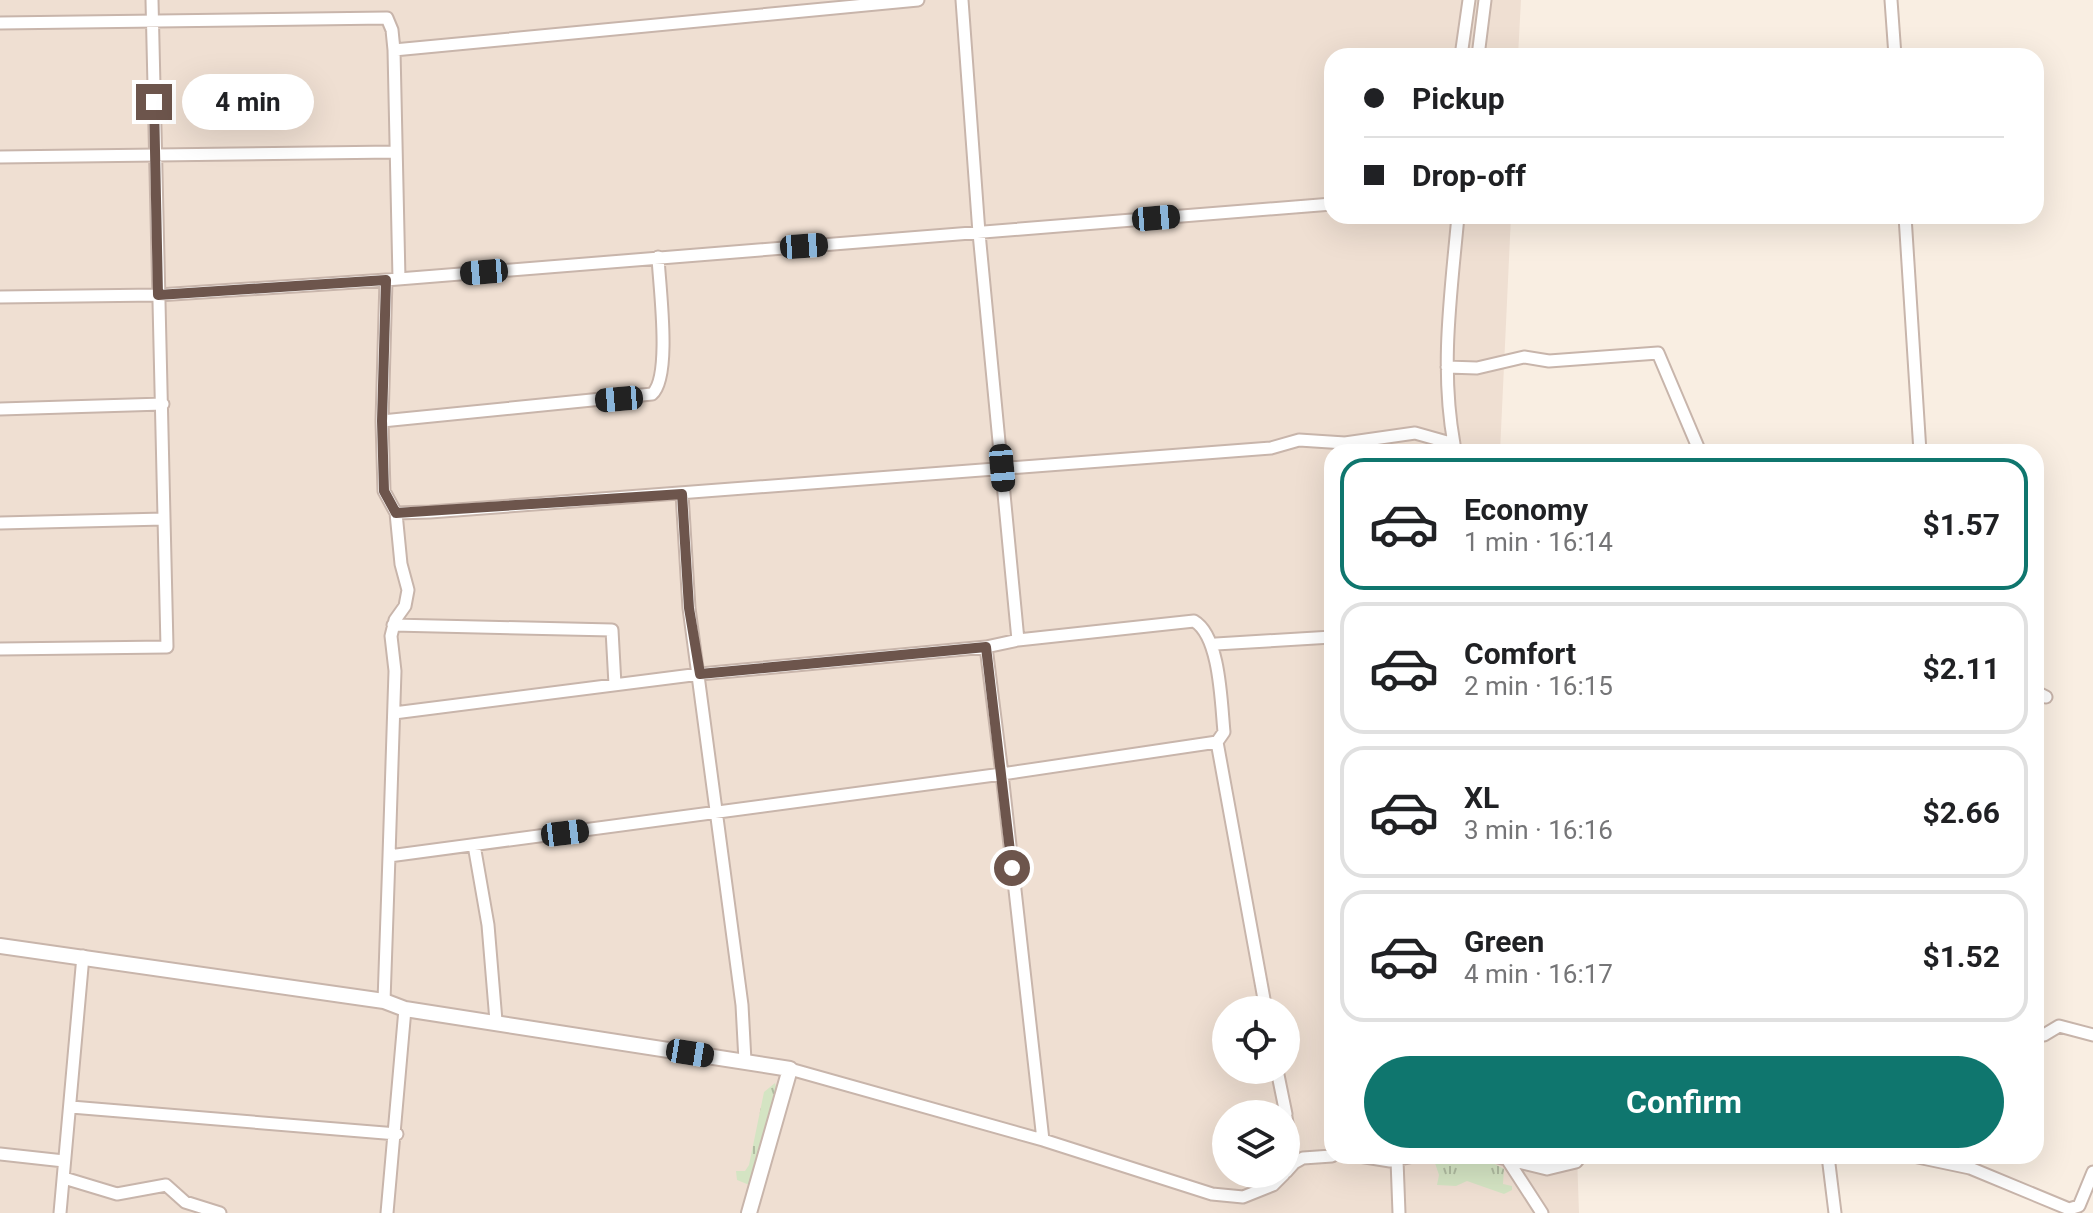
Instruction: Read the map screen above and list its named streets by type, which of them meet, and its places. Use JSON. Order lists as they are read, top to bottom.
{
  "page": {
    "banner": ["Pickup", "Drop-off"],
    "bubble": "4 min",
    "list": [
      {
        "name": "Economy",
        "note": "1 min · 16:14",
        "value": "$1.57"
      },
      {
        "name": "Comfort",
        "note": "2 min · 16:15",
        "value": "$2.11"
      },
      {
        "name": "XL",
        "note": "3 min · 16:16",
        "value": "$2.66"
      },
      {
        "name": "Green",
        "note": "4 min · 16:17",
        "value": "$1.52"
      }
    ],
    "buttons": "Confirm"
  }
}
